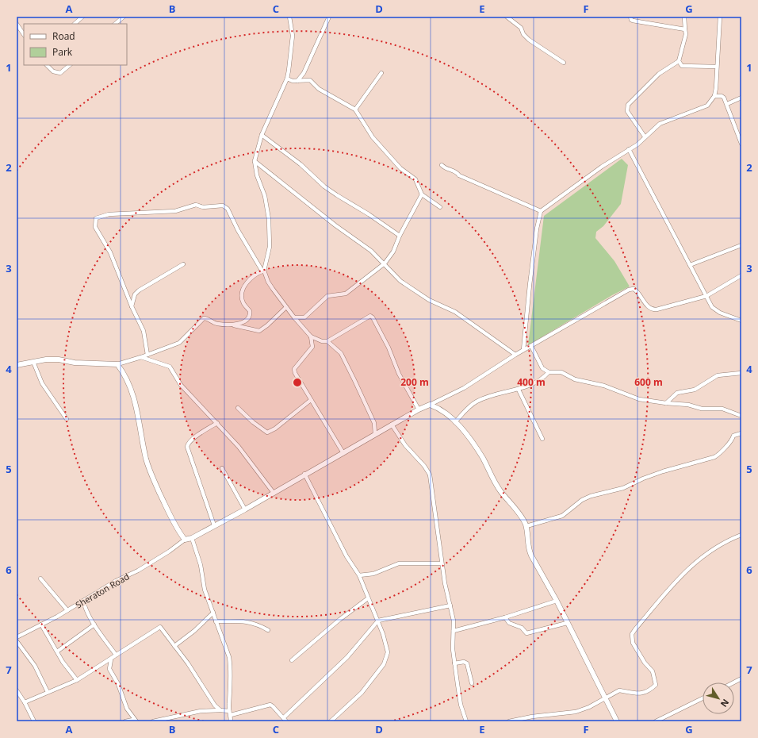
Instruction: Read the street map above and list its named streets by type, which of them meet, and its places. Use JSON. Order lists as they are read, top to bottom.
{
  "streets": {
    "street": ["Sheraton Road"]
  },
  "legend": ["Road", "Park"],
  "north": "bottom right",
  "grid": {
    "columns": [
      "A",
      "B",
      "C",
      "D",
      "E",
      "F",
      "G"
    ],
    "rows": [
      "1",
      "2",
      "3",
      "4",
      "5",
      "6",
      "7"
    ]
  },
  "rings": ["200 m", "400 m", "600 m"]
}
